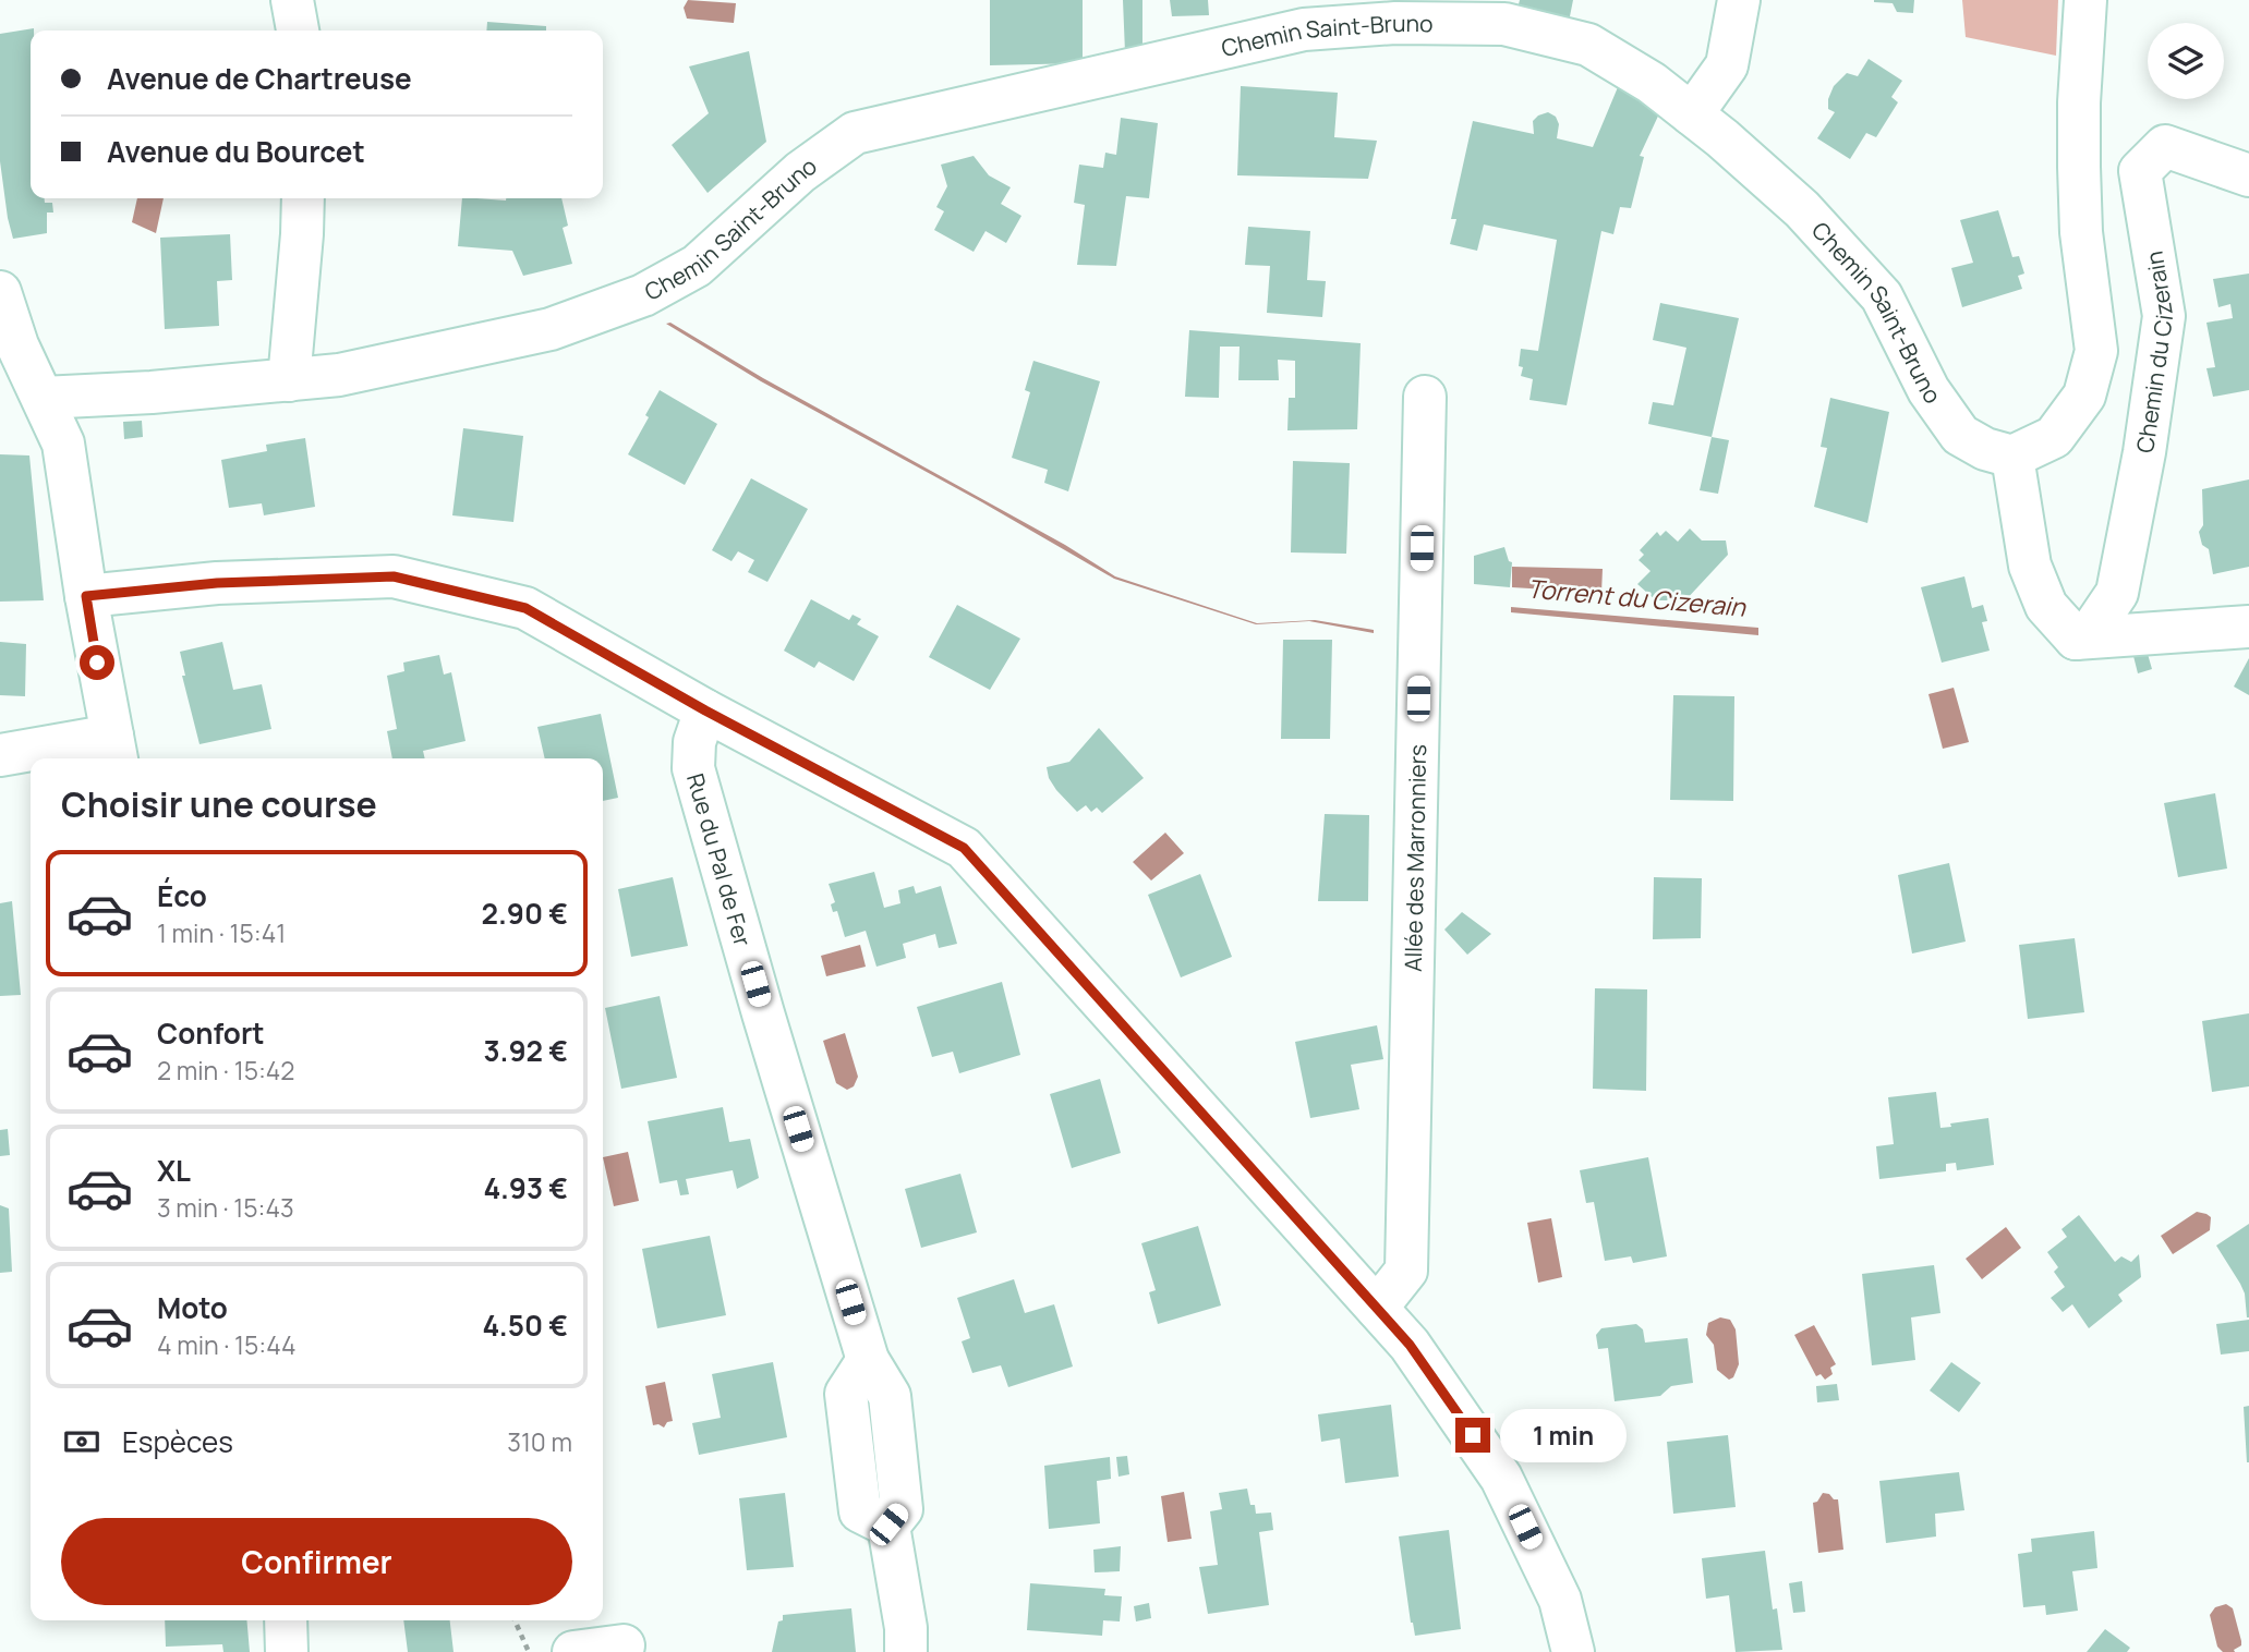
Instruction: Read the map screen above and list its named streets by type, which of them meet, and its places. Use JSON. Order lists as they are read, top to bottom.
{
  "streets": {
    "street": [
      "Chemin Saint-Bruno",
      "Chemin du Cizerain",
      "Allée des Marronniers",
      "Rue du Pal de Fer"
    ]
  },
  "water": ["Torrent du Cizerain"],
  "page": {
    "banner": ["Avenue de Chartreuse", "Avenue du Bourcet"],
    "heading": "Choisir une course",
    "list": [
      {
        "name": "Éco",
        "note": "1 min · 15:41",
        "value": "2.90 €"
      },
      {
        "name": "Confort",
        "note": "2 min · 15:42",
        "value": "3.92 €"
      },
      {
        "name": "XL",
        "note": "3 min · 15:43",
        "value": "4.93 €"
      },
      {
        "name": "Moto",
        "note": "4 min · 15:44",
        "value": "4.50 €"
      }
    ],
    "pay": ["Espèces", "310 m"],
    "bubble": "1 min",
    "buttons": "Confirmer"
  }
}
